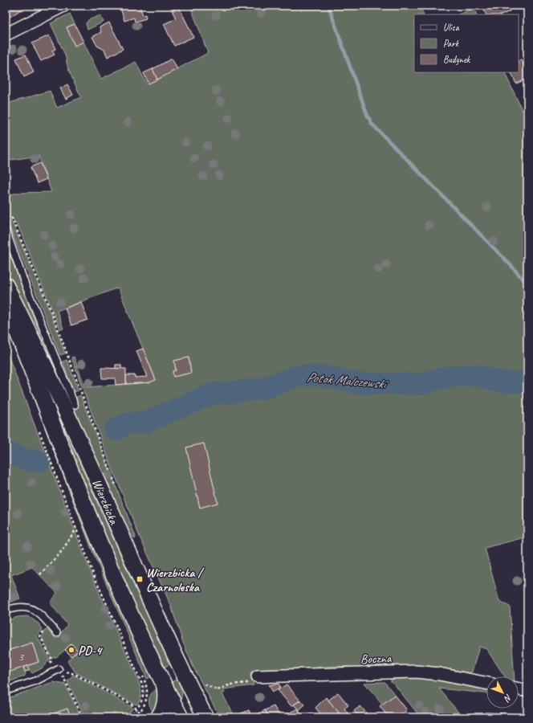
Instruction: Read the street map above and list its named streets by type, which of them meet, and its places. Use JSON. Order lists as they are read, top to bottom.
{
  "streets": {
    "street": ["Wierzbicka", "Boczna"]
  },
  "water": ["Potok Malczewski"],
  "places": {
    "transit": ["Wierzbicka / Czarnoleska"],
    "other": ["PD-4"]
  },
  "house_numbers": ["3"],
  "legend": ["Ulica", "Park", "Budynek"],
  "north": "bottom right"
}
